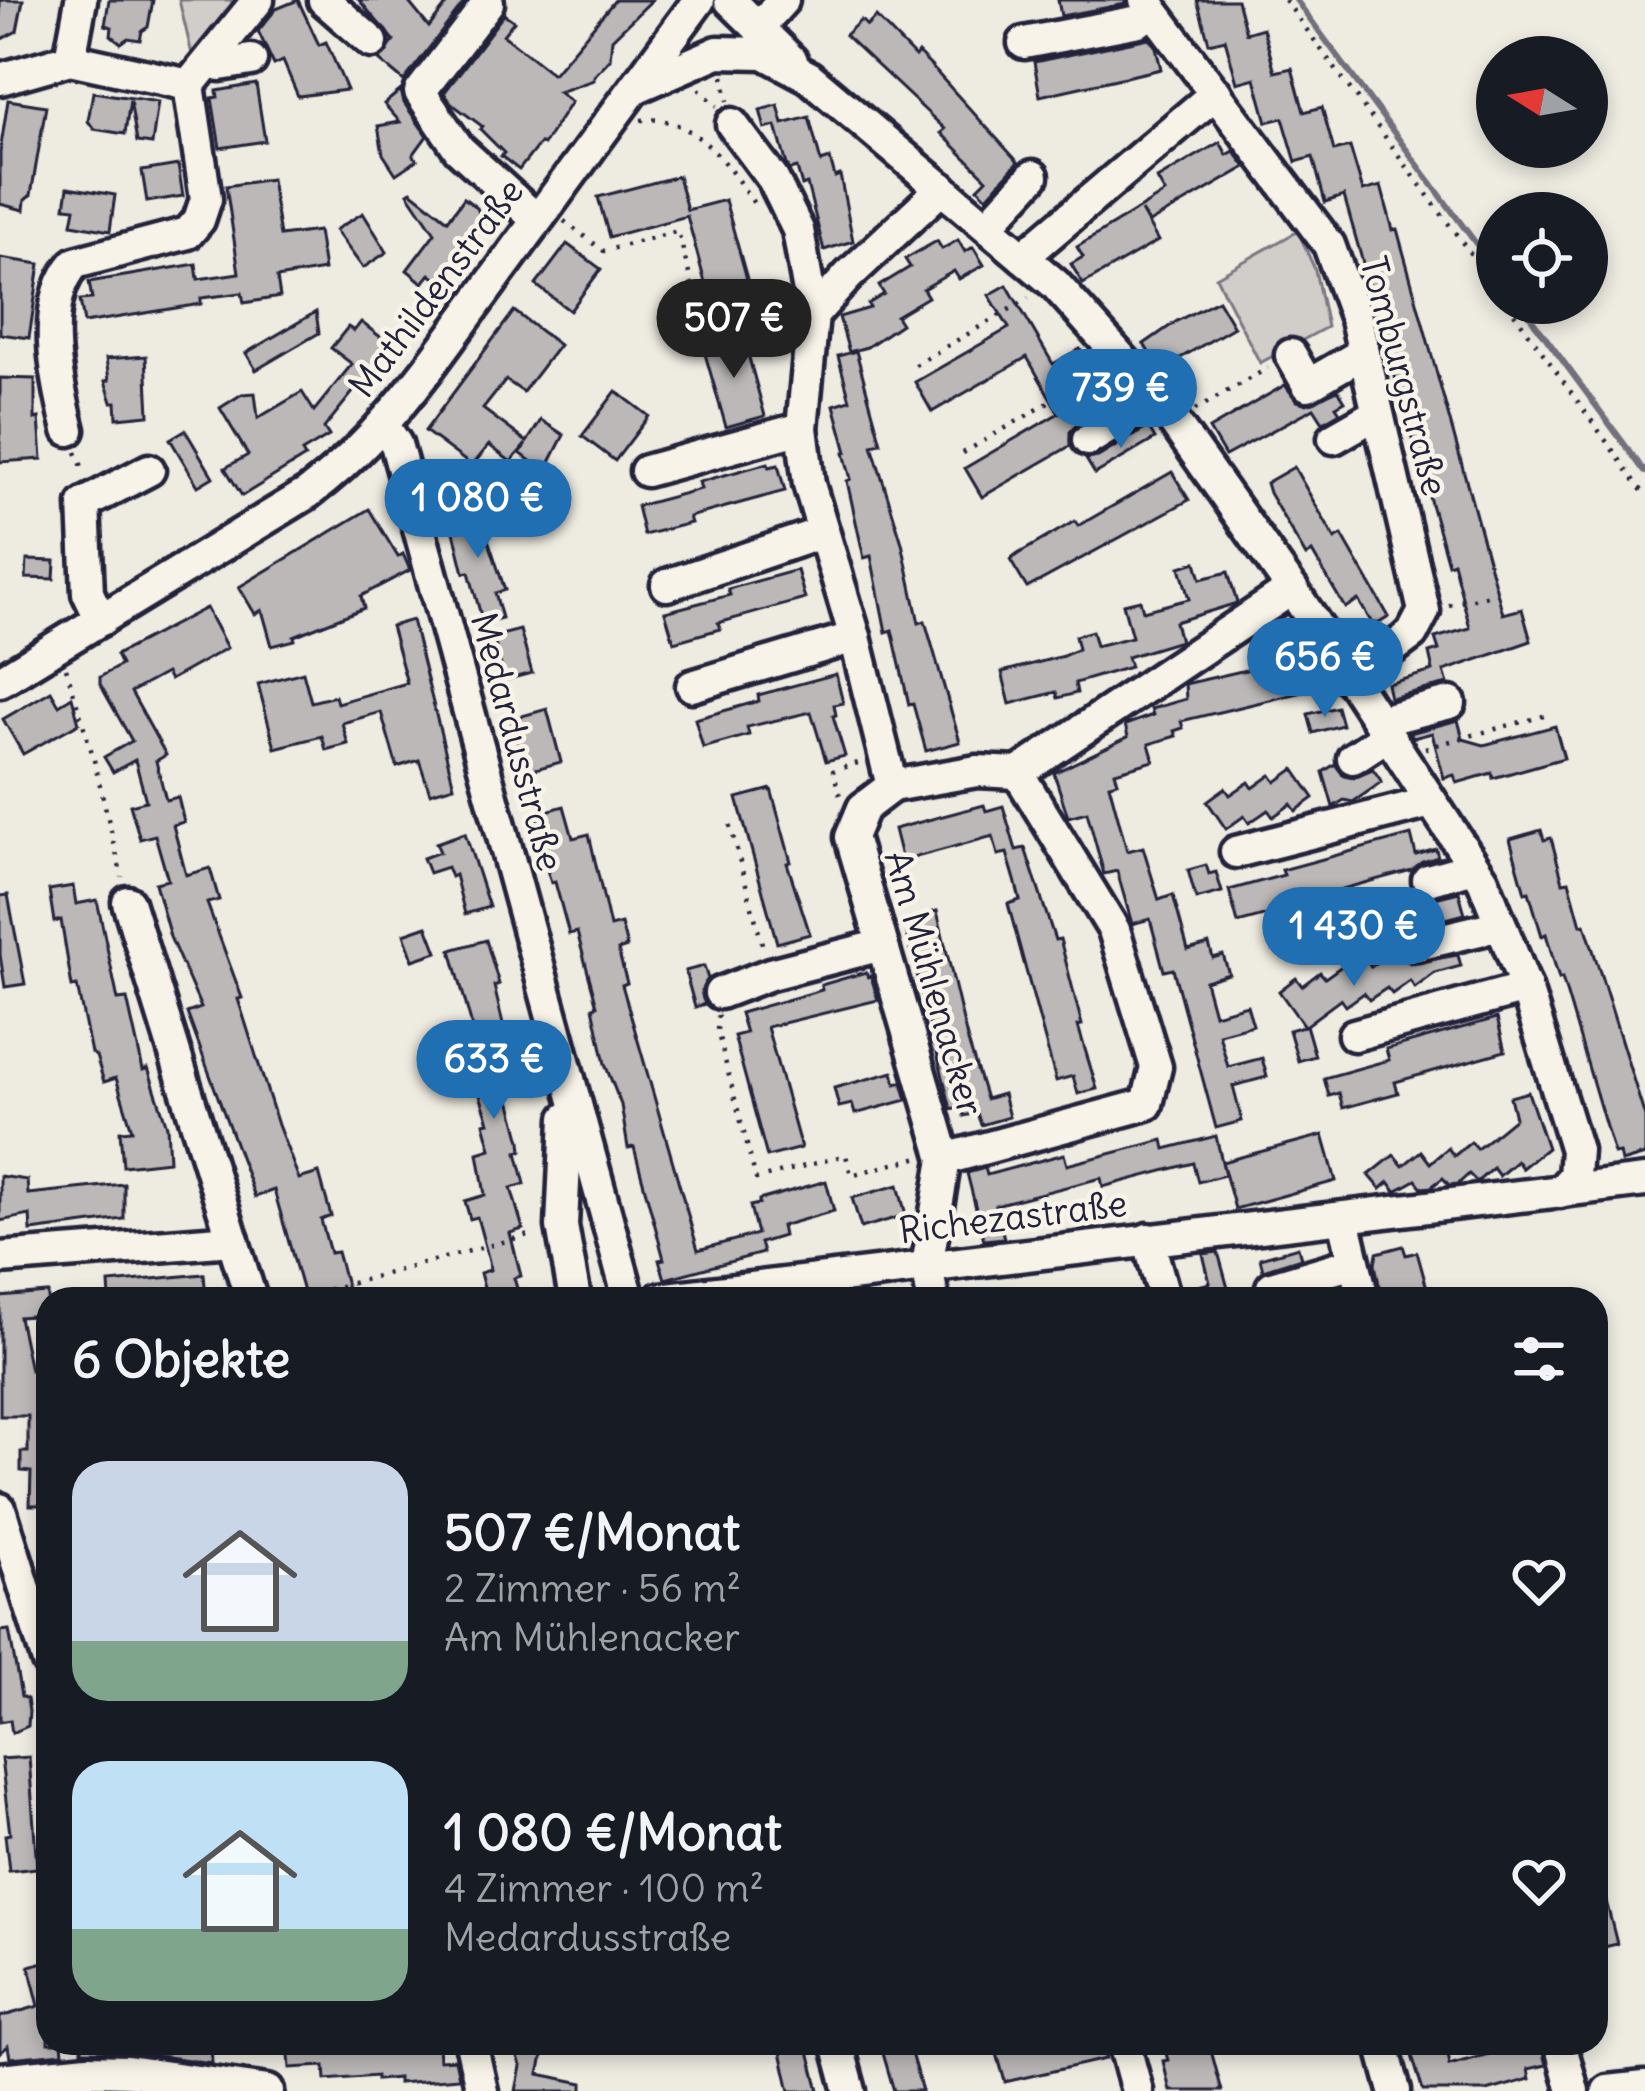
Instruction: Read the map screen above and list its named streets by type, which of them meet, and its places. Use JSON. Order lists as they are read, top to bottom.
{
  "streets": {
    "street": [
      "Mathildenstraße",
      "Tomburgstraße",
      "Medardusstraße",
      "Am Mühlenacker",
      "Richezastraße"
    ]
  },
  "crossings": [
    ["Mathildenstraße", "Medardusstraße"],
    ["Am Mühlenacker", "Richezastraße"]
  ],
  "north": "left",
  "page": {
    "price": [
      "507 €",
      "739 €",
      "1 080 €",
      "656 €",
      "1 430 €",
      "633 €"
    ],
    "heading": "6 Objekte",
    "list": [
      {
        "name": "507 €/Monat",
        "note": "2 Zimmer · 56 m² · Am Mühlenacker"
      },
      {
        "name": "1 080 €/Monat",
        "note": "4 Zimmer · 100 m² · Medardusstraße"
      }
    ]
  }
}
